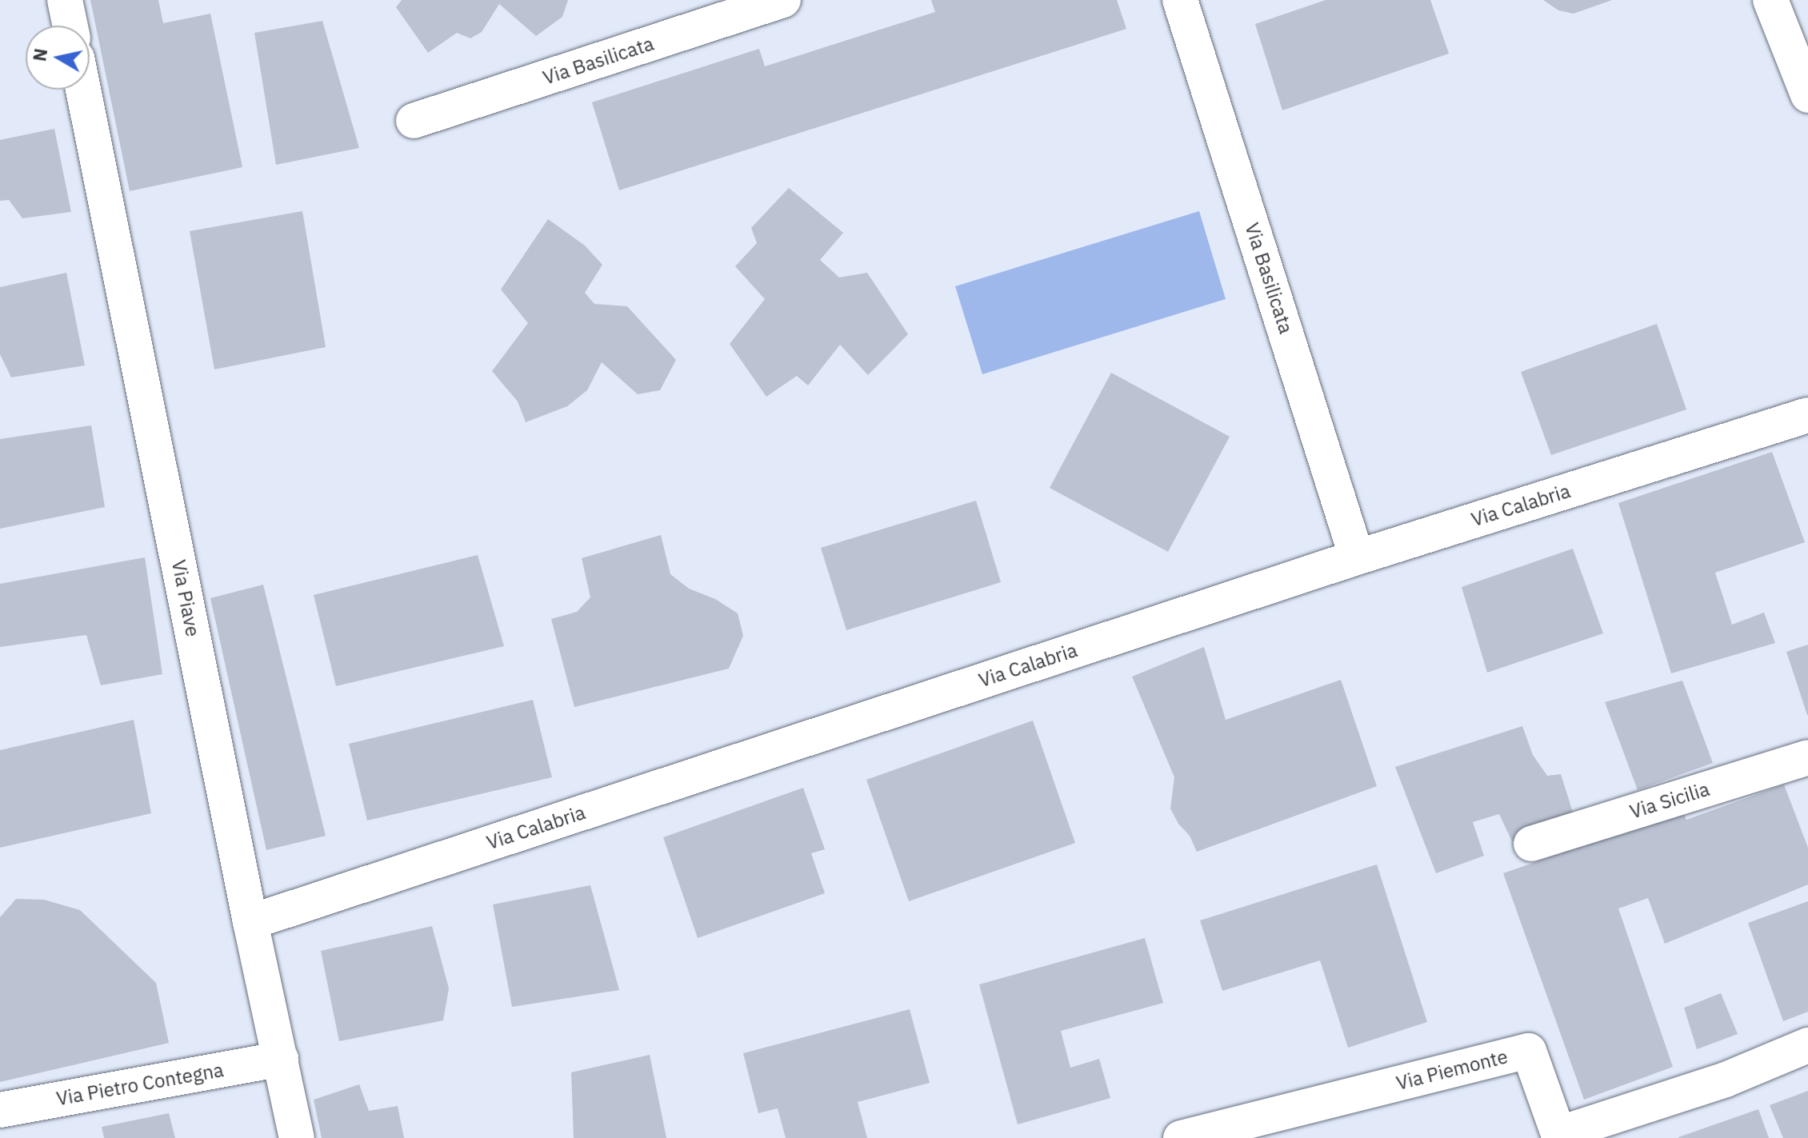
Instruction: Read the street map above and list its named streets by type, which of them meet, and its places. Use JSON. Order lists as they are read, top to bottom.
{
  "streets": {
    "street": [
      "Via Basilicata",
      "Via Calabria",
      "Via Piave",
      "Via Sicilia",
      "Via Piemonte",
      "Via Pietro Contegna"
    ]
  },
  "crossings": [
    ["Via Basilicata", "Via Calabria"],
    ["Via Calabria", "Via Piave"],
    ["Via Piave", "Via Pietro Contegna"]
  ],
  "north": "left"
}
